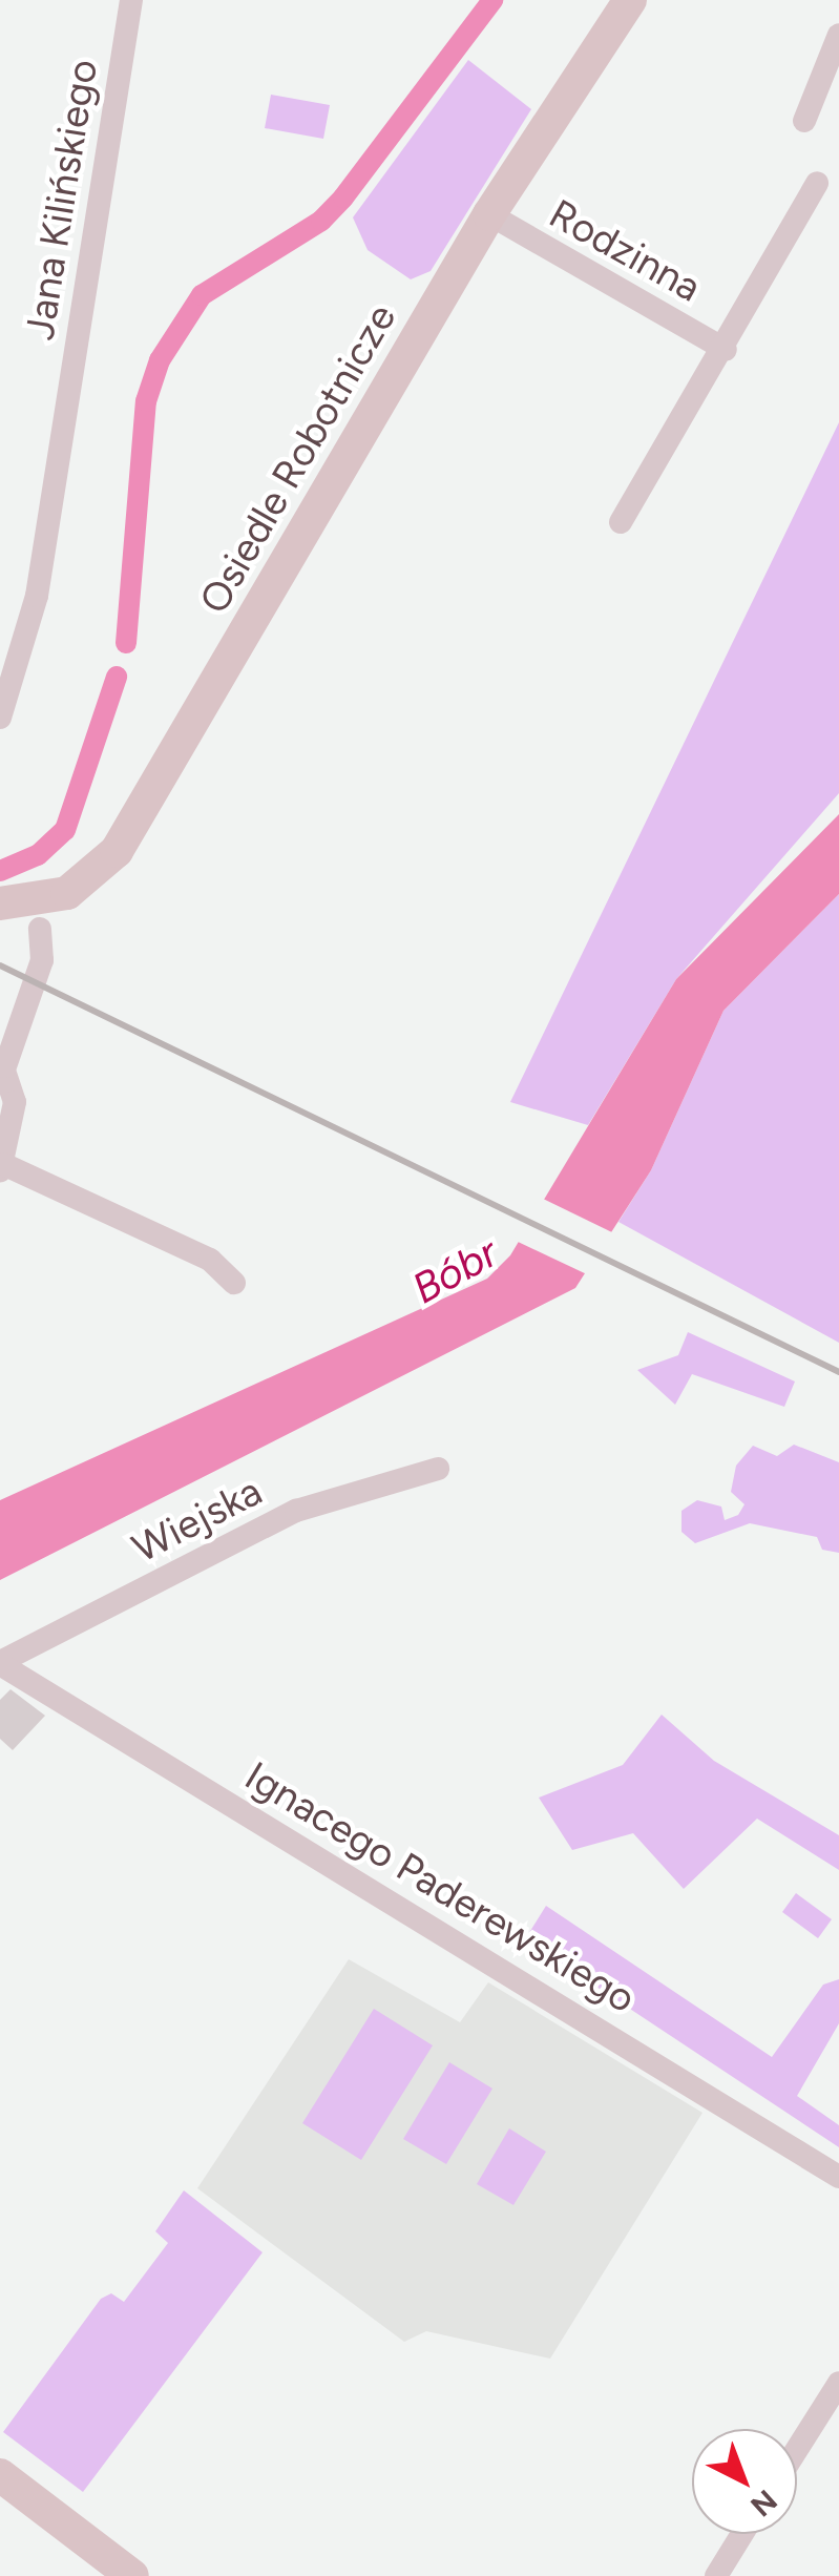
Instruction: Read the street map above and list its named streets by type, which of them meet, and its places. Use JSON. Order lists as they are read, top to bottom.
{
  "streets": {
    "street": [
      "Jana Kilińskiego",
      "Rodzinna",
      "Osiedle Robotnicze",
      "Wiejska",
      "Ignacego Paderewskiego"
    ]
  },
  "crossings": [
    ["Rodzinna", "Osiedle Robotnicze"],
    ["Wiejska", "Ignacego Paderewskiego"]
  ],
  "water": ["Bóbr"],
  "north": "bottom right"
}
